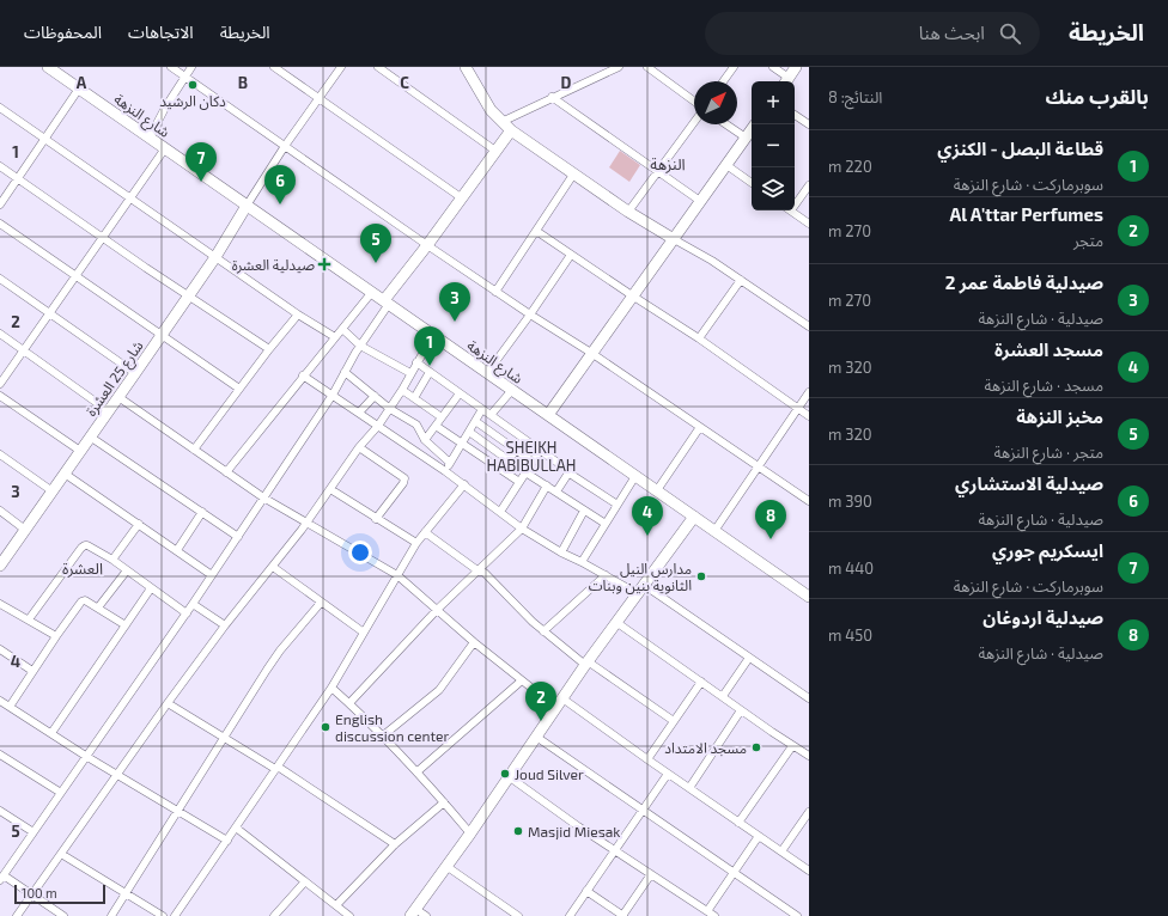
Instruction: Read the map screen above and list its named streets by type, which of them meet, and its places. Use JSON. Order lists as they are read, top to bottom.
{
  "streets": {
    "street": ["شارع النزهة", "شارع 25 العشرة"]
  },
  "crossings": [
    ["شارع النزهة", "شارع 25 العشرة"]
  ],
  "districts": ["النزهة", "SHEIKH HABIBULLAH", "العشرة"],
  "places": {
    "other": [
      "دكان الرشيد",
      "مدارس النيل الثانوية بنين وبنات",
      "English discussion center",
      "مسجد الامتداد",
      "Joud Silver",
      "Masjid Miesak"
    ],
    "health": ["صيدلية العشرة"]
  },
  "scale_bar": "100 m",
  "north": "top right",
  "page": {
    "header": "الخريطة",
    "search": "ابحث هنا",
    "nav": ["الخريطة", "الاتجاهات", "المحفوظات"],
    "heading": ["بالقرب منك", "النتائج: 8"],
    "map_buttons": ["+", "−"],
    "list": [
      {
        "mark": "1",
        "name": "قطاعة البصل - الكنزي",
        "note": "سوبرماركت · شارع النزهة",
        "value": "220 m"
      },
      {
        "mark": "2",
        "name": "Al A'ttar Perfumes",
        "note": "متجر",
        "value": "270 m"
      },
      {
        "mark": "3",
        "name": "صيدلية فاطمة عمر 2",
        "note": "صيدلية · شارع النزهة",
        "value": "270 m"
      },
      {
        "mark": "4",
        "name": "مسجد العشرة",
        "note": "مسجد · شارع النزهة",
        "value": "320 m"
      },
      {
        "mark": "5",
        "name": "مخبز النزهة",
        "note": "متجر · شارع النزهة",
        "value": "320 m"
      },
      {
        "mark": "6",
        "name": "صيدلية الاستشاري",
        "note": "صيدلية · شارع النزهة",
        "value": "390 m"
      },
      {
        "mark": "7",
        "name": "ايسكريم جوري",
        "note": "سوبرماركت · شارع النزهة",
        "value": "440 m"
      },
      {
        "mark": "8",
        "name": "صيدلية اردوغان",
        "note": "صيدلية · شارع النزهة",
        "value": "450 m"
      }
    ],
    "pins": [
      "7",
      "6",
      "5",
      "3",
      "1",
      "4",
      "8",
      "2"
    ],
    "scale": "100 m"
  },
  "grid": {
    "columns": [
      "A",
      "B",
      "C",
      "D"
    ],
    "rows": [
      "1",
      "2",
      "3",
      "4",
      "5"
    ]
  }
}
